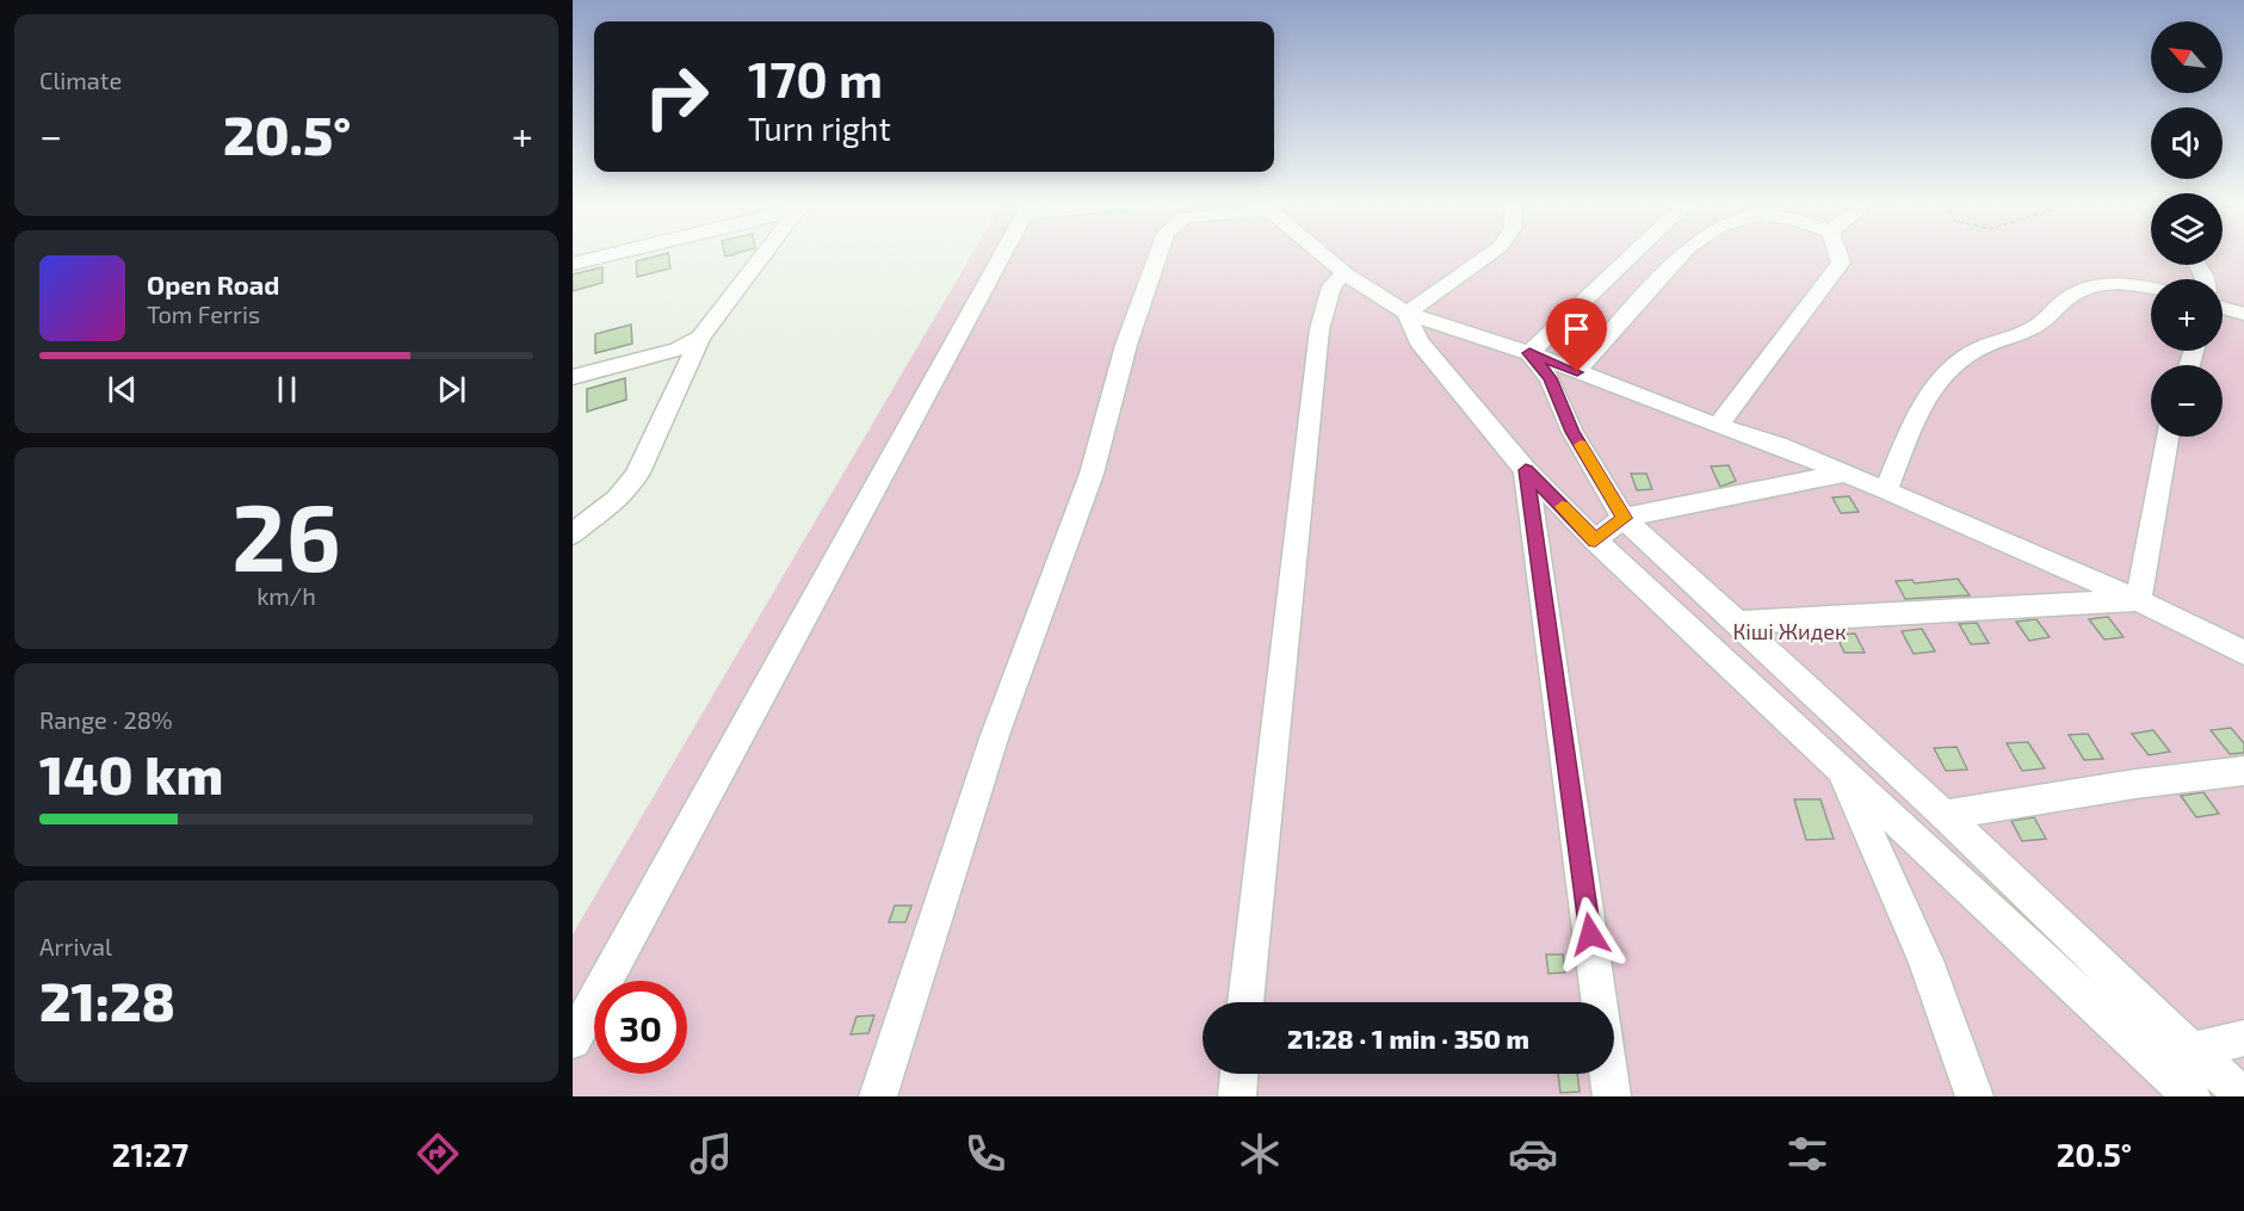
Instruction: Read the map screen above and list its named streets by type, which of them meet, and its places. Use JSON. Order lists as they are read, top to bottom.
{
  "parks": ["Кіші Жидек"],
  "north": "top left",
  "page": {
    "tile": [
      "Climate",
      ["26", "km/h"],
      ["Range · 28%", "140 km"],
      ["Arrival", "21:28"]
    ],
    "map_buttons": ["+", "−"],
    "turn": ["170 m", "Turn right"],
    "heat": ["−", "20.5°", "+"],
    "song": ["Open Road", "Tom Ferris"],
    "limit": "30",
    "trip": "21:28 · 1 min · 350 m",
    "tabs": ["21:27", "20.5°"]
  }
}
